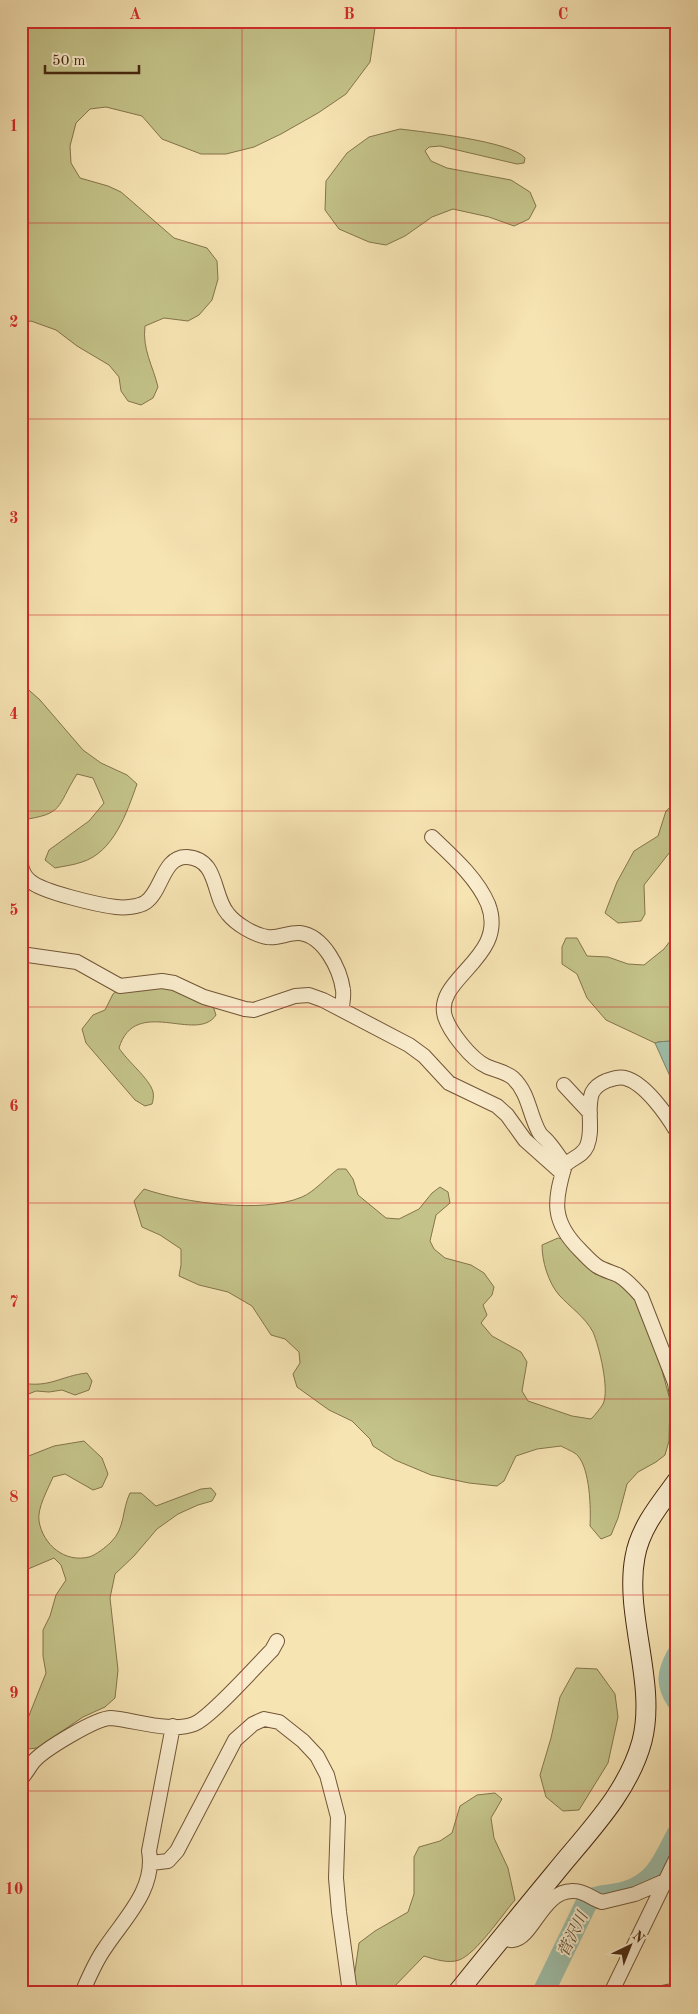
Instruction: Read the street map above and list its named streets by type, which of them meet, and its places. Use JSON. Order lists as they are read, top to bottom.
{
  "water": ["菅沢川"],
  "scale_bar": "50 m",
  "north": "top right",
  "grid": {
    "columns": ["A", "B", "C"],
    "rows": [
      "1",
      "2",
      "3",
      "4",
      "5",
      "6",
      "7",
      "8",
      "9",
      "10"
    ]
  }
}
